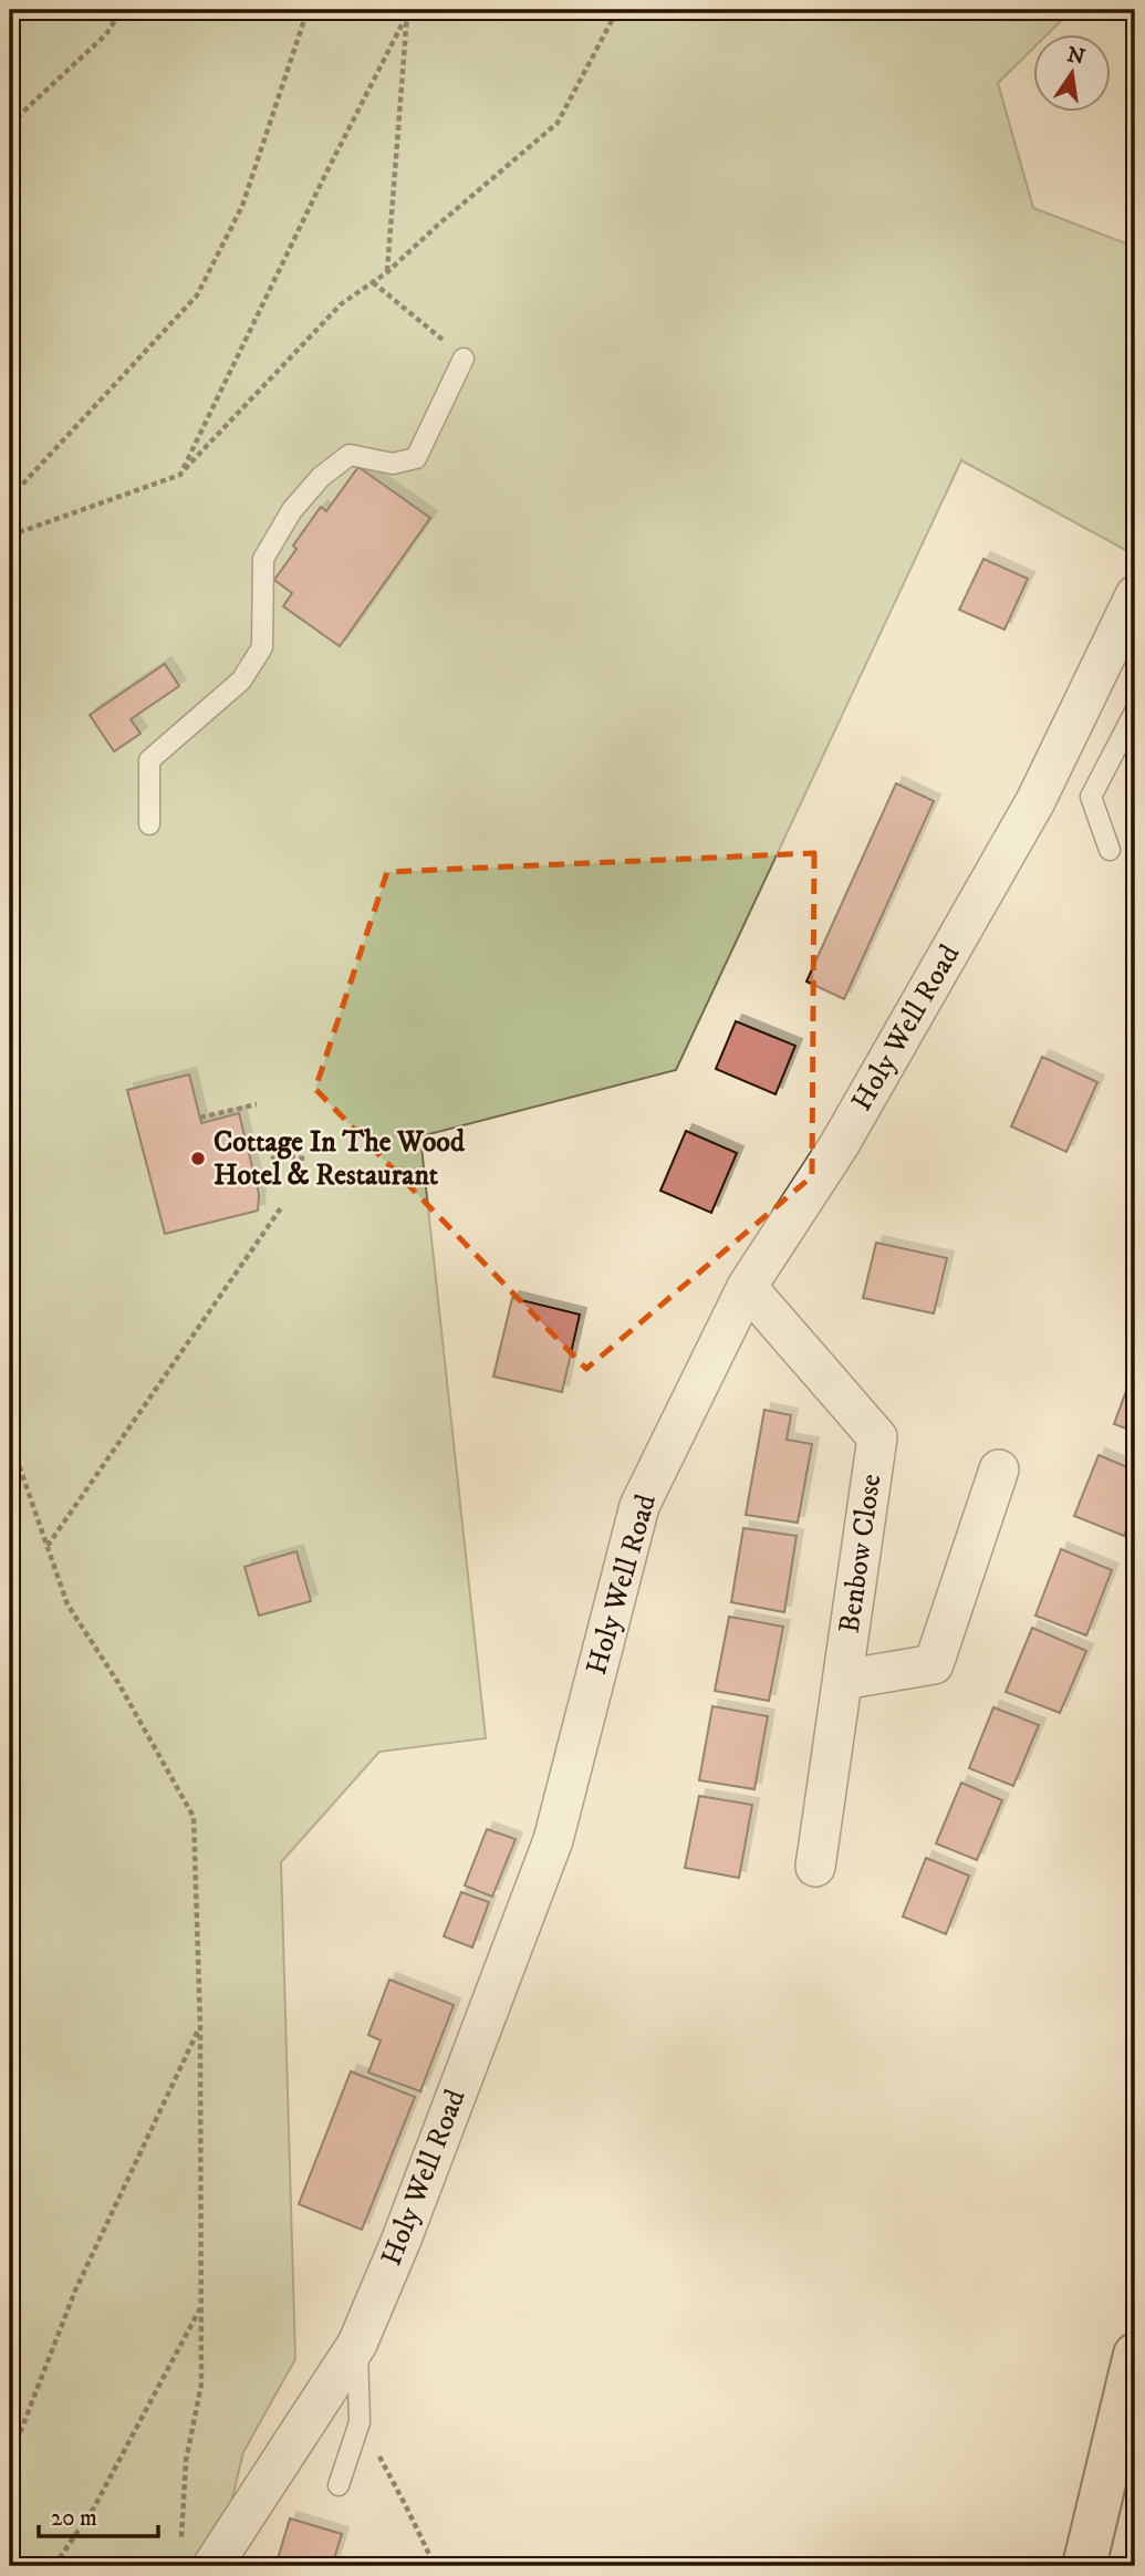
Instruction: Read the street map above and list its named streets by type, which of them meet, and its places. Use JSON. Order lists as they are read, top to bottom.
{
  "streets": {
    "street": ["Holy Well Road", "Benbow Close"]
  },
  "crossings": [
    ["Holy Well Road", "Benbow Close"]
  ],
  "places": ["Cottage In The Wood Hotel & Restaurant"],
  "scale_bar": "20 m",
  "north": "top"
}
